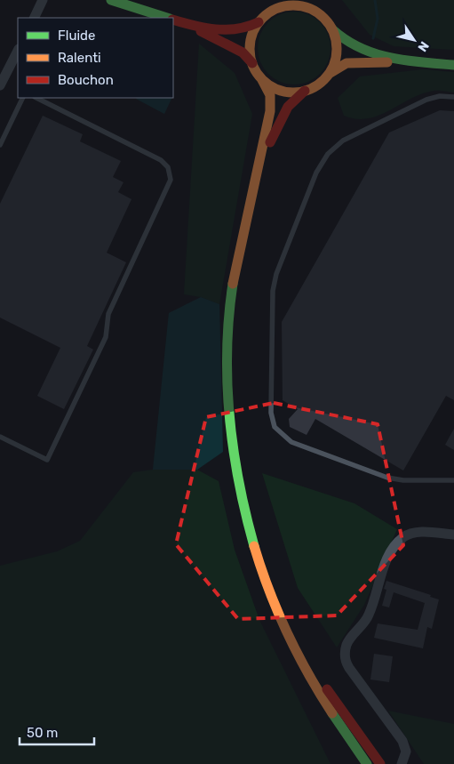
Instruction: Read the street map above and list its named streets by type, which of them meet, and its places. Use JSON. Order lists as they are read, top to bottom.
{
  "legend": ["Fluide", "Ralenti", "Bouchon"],
  "scale_bar": "50 m",
  "north": "bottom right"
}
